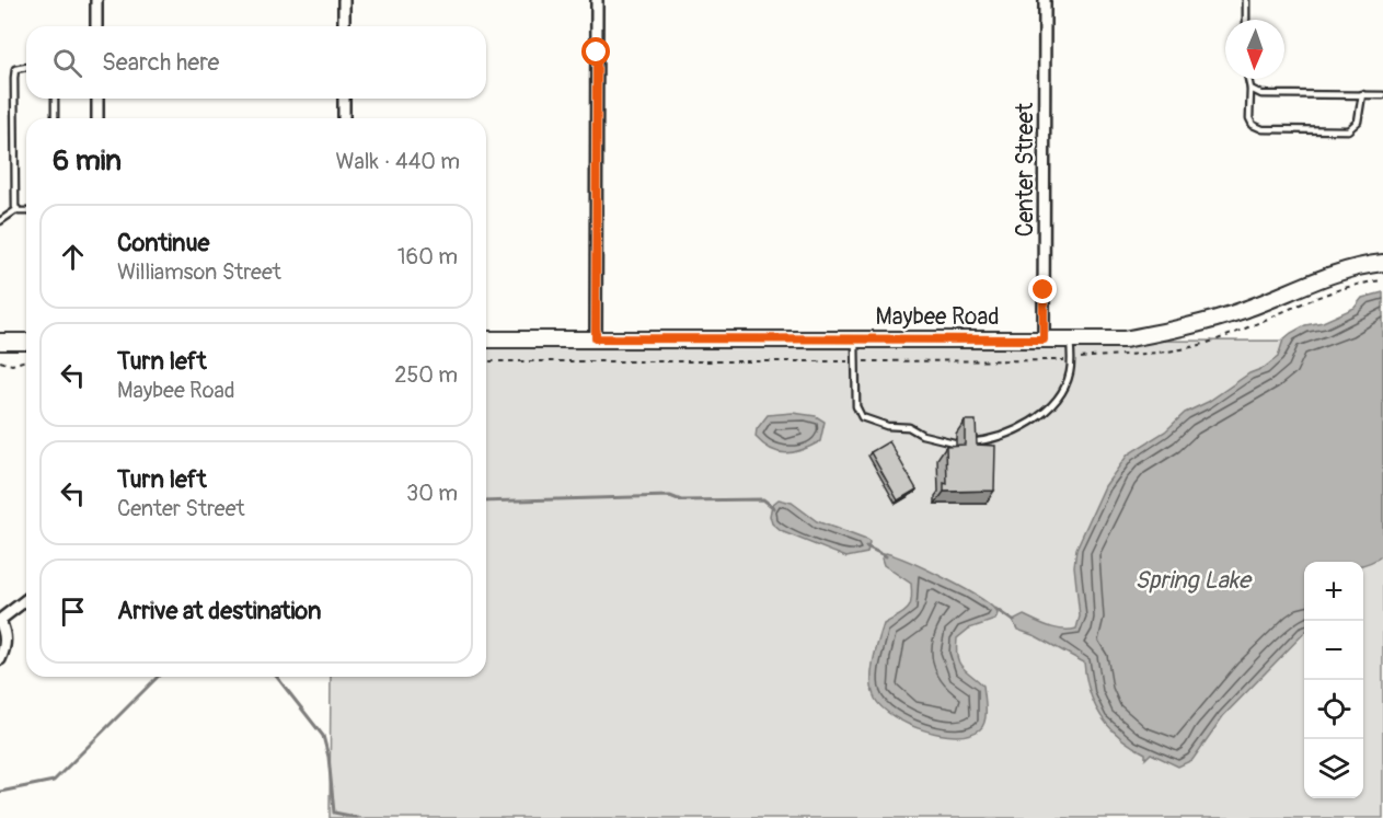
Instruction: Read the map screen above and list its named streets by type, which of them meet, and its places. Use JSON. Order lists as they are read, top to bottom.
{
  "streets": {
    "main road": ["Maybee Road"],
    "street": ["Center Street"]
  },
  "crossings": [
    ["Center Street", "Maybee Road"]
  ],
  "water": ["Spring Lake"],
  "north": "bottom",
  "page": {
    "search": "Search here",
    "heading": ["6 min", "Walk · 440 m"],
    "list": [
      ["Continue", "Williamson Street", "160 m"],
      ["Turn left", "Maybee Road", "250 m"],
      ["Turn left", "Center Street", "30 m"],
      "Arrive at destination"
    ],
    "map_buttons": ["+", "−"]
  }
}
